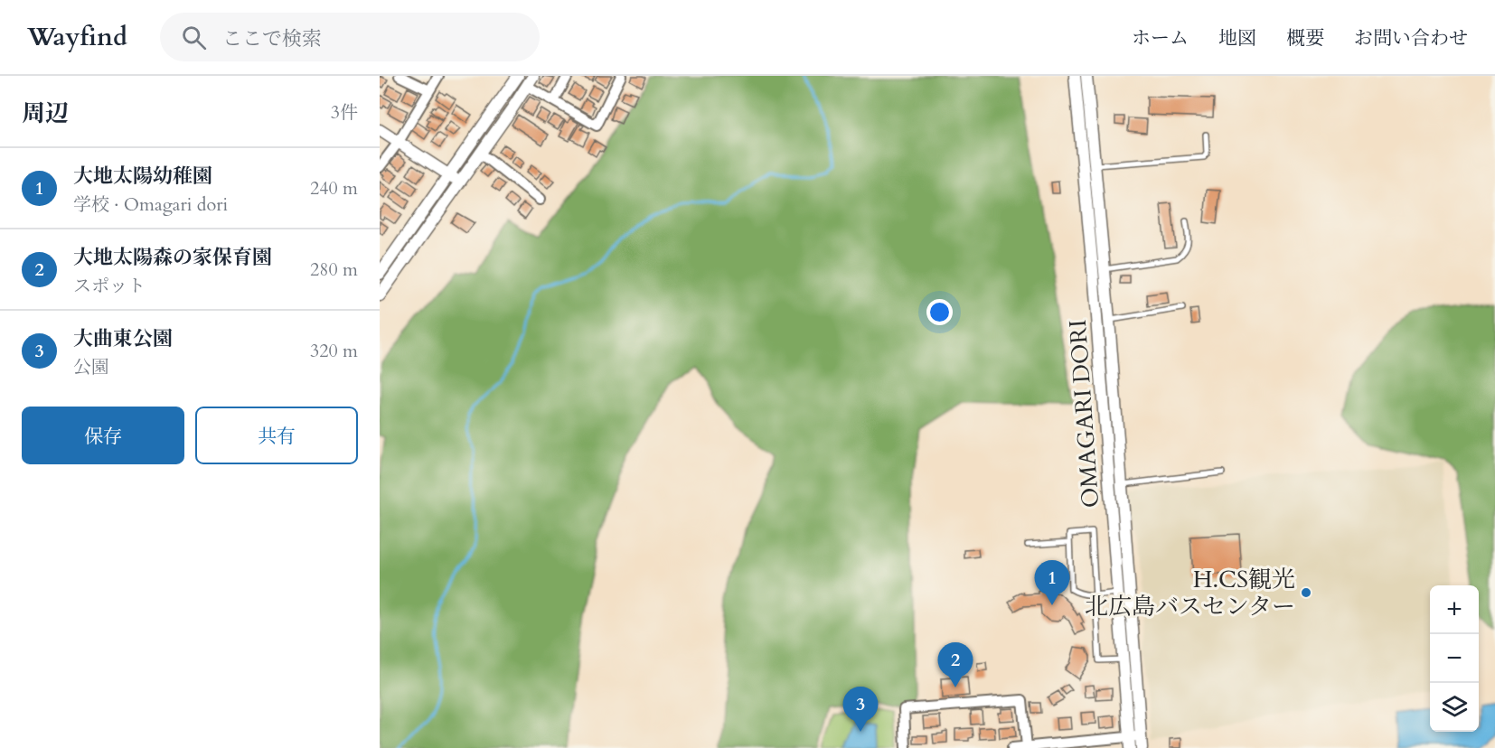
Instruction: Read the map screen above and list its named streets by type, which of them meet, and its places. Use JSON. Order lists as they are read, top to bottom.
{
  "streets": {
    "street": ["OMAGARI DORI"]
  },
  "places": ["H.CS観光 北広島バスセンター"],
  "page": {
    "header": "Wayfind",
    "search": "ここで検索",
    "nav": [
      "ホーム",
      "地図",
      "概要",
      "お問い合わせ"
    ],
    "heading": ["周辺", "3件"],
    "list": [
      {
        "mark": "1",
        "name": "大地太陽幼稚園",
        "note": "学校 · Omagari dori",
        "value": "240 m"
      },
      {
        "mark": "2",
        "name": "大地太陽森の家保育園",
        "note": "スポット",
        "value": "280 m"
      },
      {
        "mark": "3",
        "name": "大曲東公園",
        "note": "公園",
        "value": "320 m"
      }
    ],
    "buttons": ["保存", "共有"],
    "pins": ["1", "2", "3"],
    "map_buttons": ["+", "−"]
  }
}
